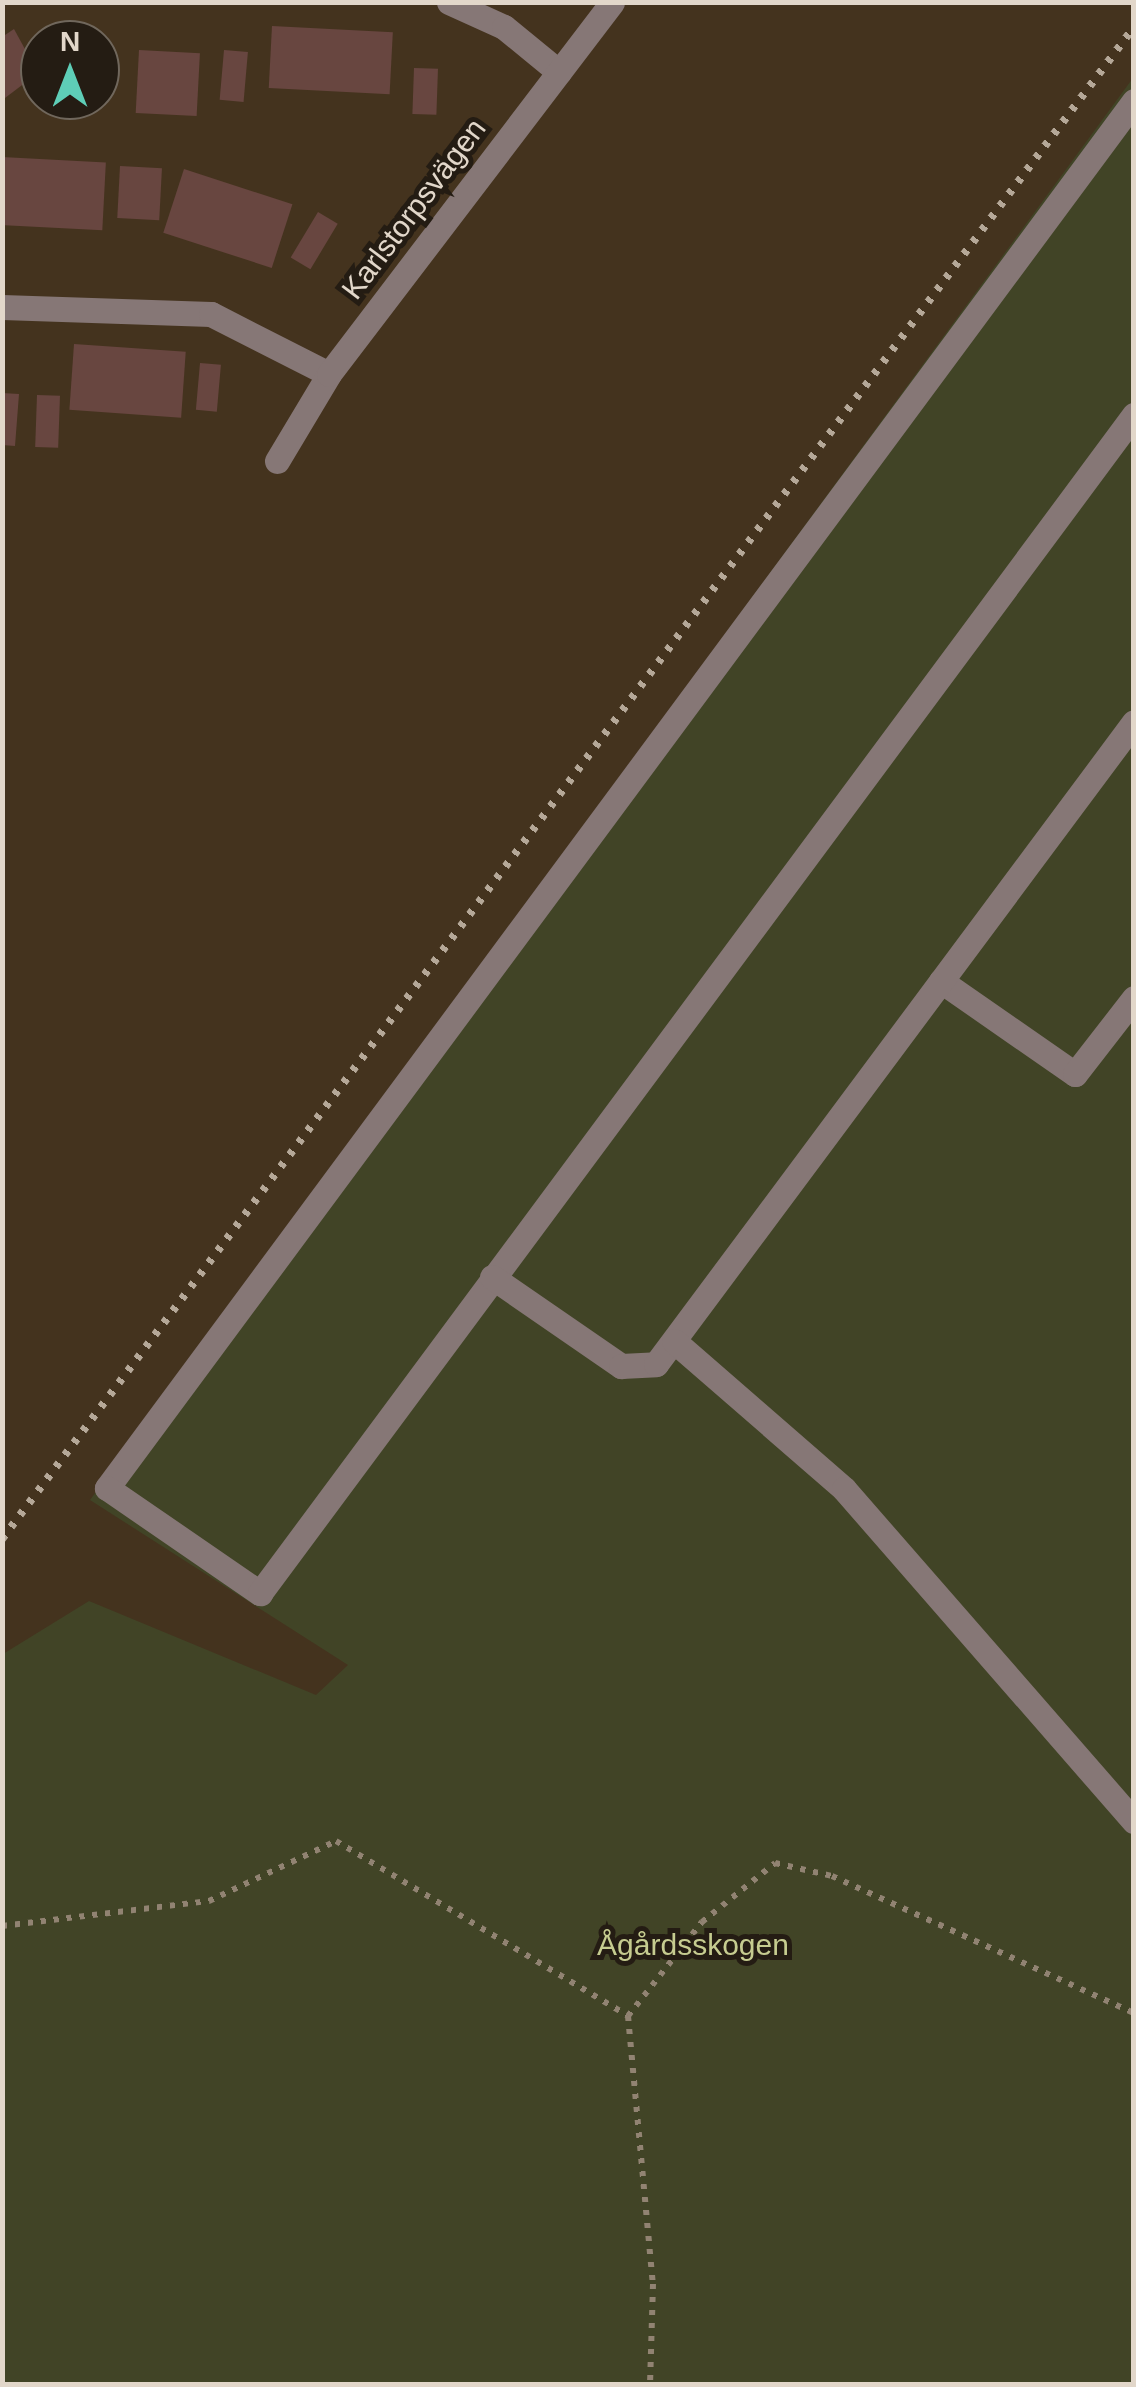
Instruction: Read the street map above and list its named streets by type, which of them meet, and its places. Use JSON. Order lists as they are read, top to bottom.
{
  "streets": {
    "street": ["Karlstorpsvägen"]
  },
  "parks": ["Ågårdsskogen"],
  "north": "top"
}
